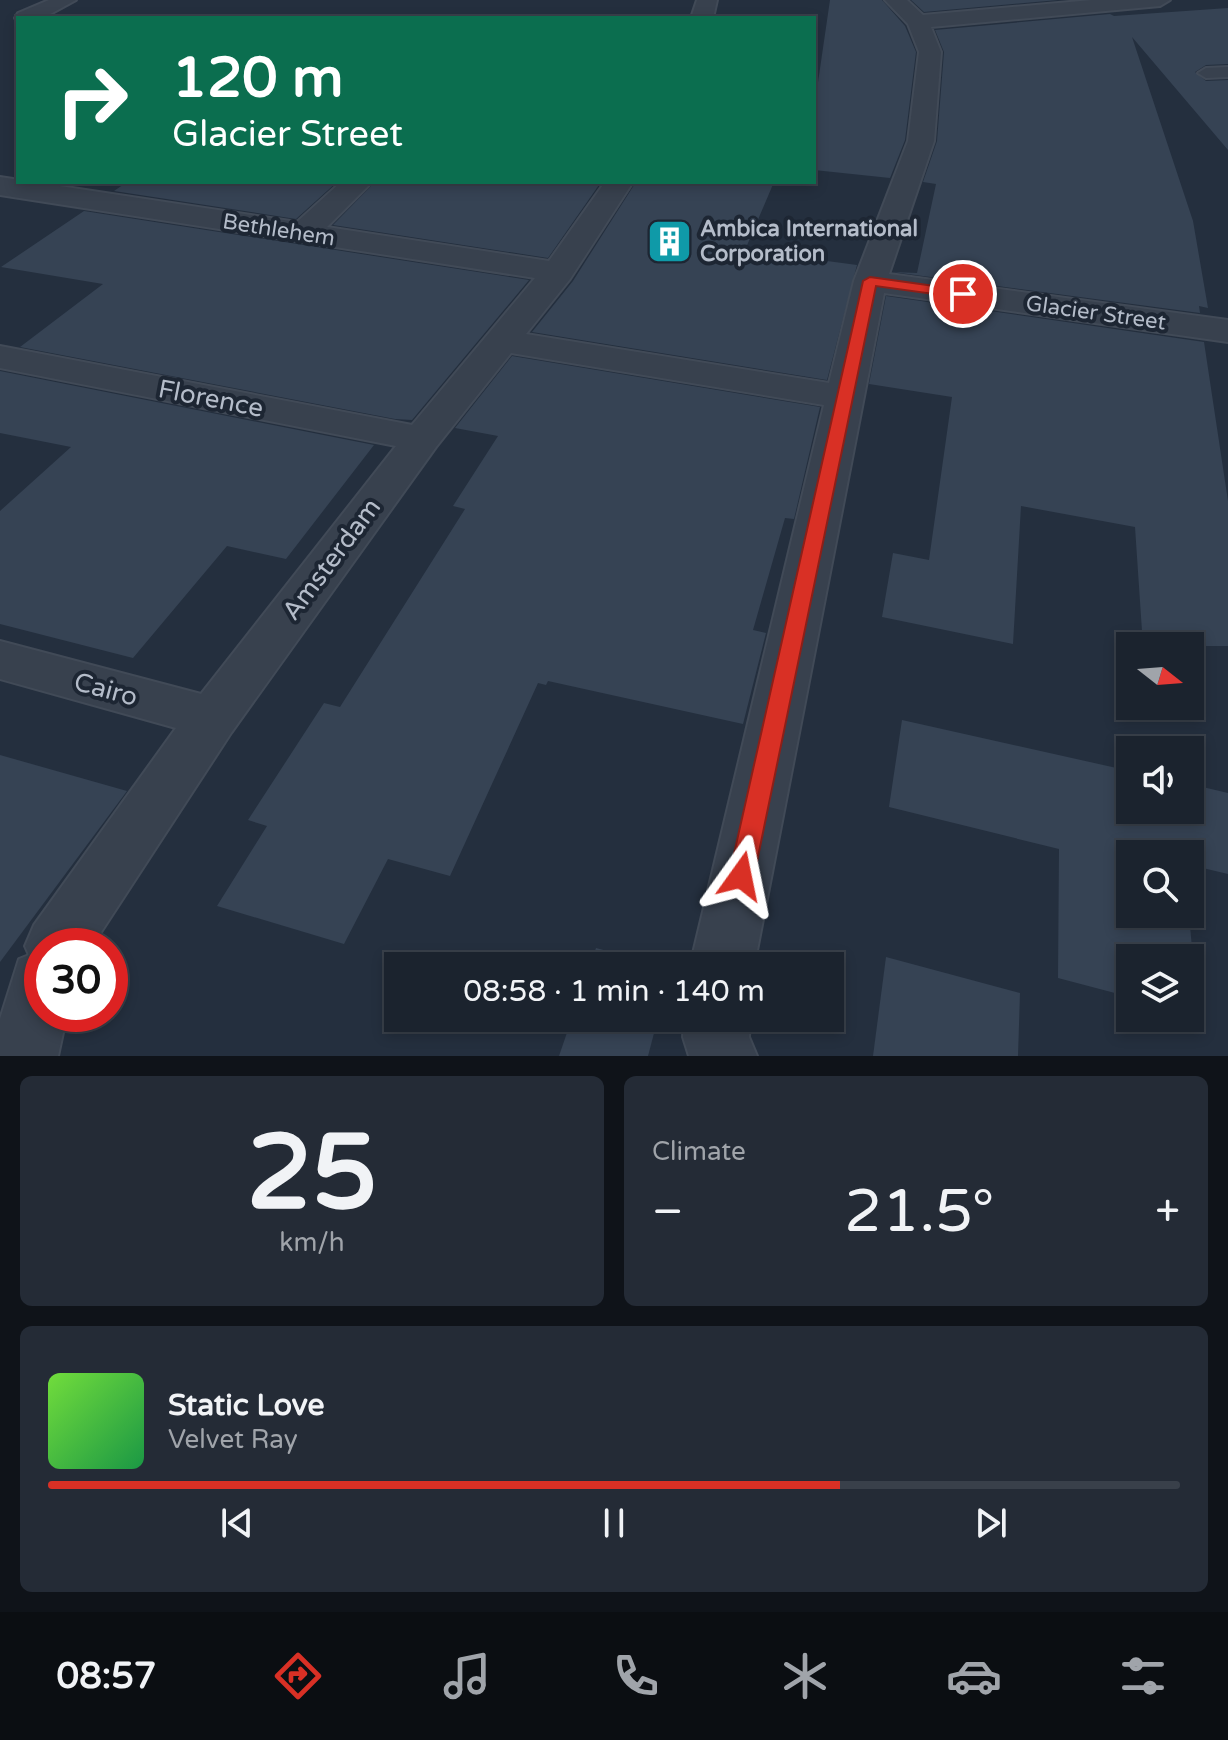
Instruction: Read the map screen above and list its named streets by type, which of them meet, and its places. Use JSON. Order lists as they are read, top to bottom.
{
  "streets": {
    "street": [
      "Bethlehem",
      "Glacier Street",
      "Florence",
      "Amsterdam",
      "Cairo"
    ]
  },
  "crossings": [
    ["Bethlehem", "Amsterdam"],
    ["Florence", "Amsterdam"],
    ["Amsterdam", "Cairo"]
  ],
  "places": {
    "building": ["Ambica International Corporation"]
  },
  "north": "right",
  "page": {
    "turn": ["120 m", "Glacier Street"],
    "limit": "30",
    "trip": "08:58 · 1 min · 140 m",
    "tile": [
      ["25", "km/h"],
      "Climate"
    ],
    "heat": ["−", "21.5°", "+"],
    "song": ["Static Love", "Velvet Ray"],
    "tabs": "08:57"
  }
}
